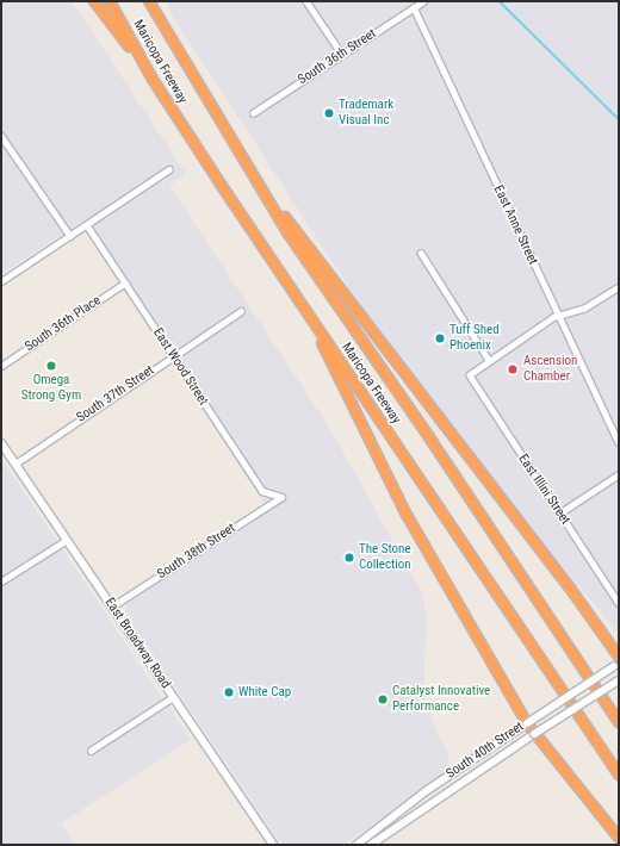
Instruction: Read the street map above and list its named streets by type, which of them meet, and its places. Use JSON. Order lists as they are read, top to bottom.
{
  "streets": {
    "highway": ["Maricopa Freeway"],
    "main road": ["East Broadway Road", "South 40th Street"],
    "street": [
      "South 36th Street",
      "East Anne Street",
      "South 36th Place",
      "East Wood Street",
      "South 37th Street",
      "East Illini Street",
      "South 38th Street"
    ]
  },
  "crossings": [
    ["South 36th Street", "East Anne Street"],
    ["South 36th Place", "East Wood Street"],
    ["East Wood Street", "South 37th Street"],
    ["East Wood Street", "South 38th Street"],
    ["South 37th Street", "East Broadway Road"],
    ["South 38th Street", "East Broadway Road"]
  ],
  "places": [
    "Trademark Visual Inc",
    "Tuff Shed Phoenix",
    "Omega Strong Gym",
    "Ascension Chamber",
    "The Stone Collection",
    "White Cap",
    "Catalyst Innovative Performance"
  ]
}
